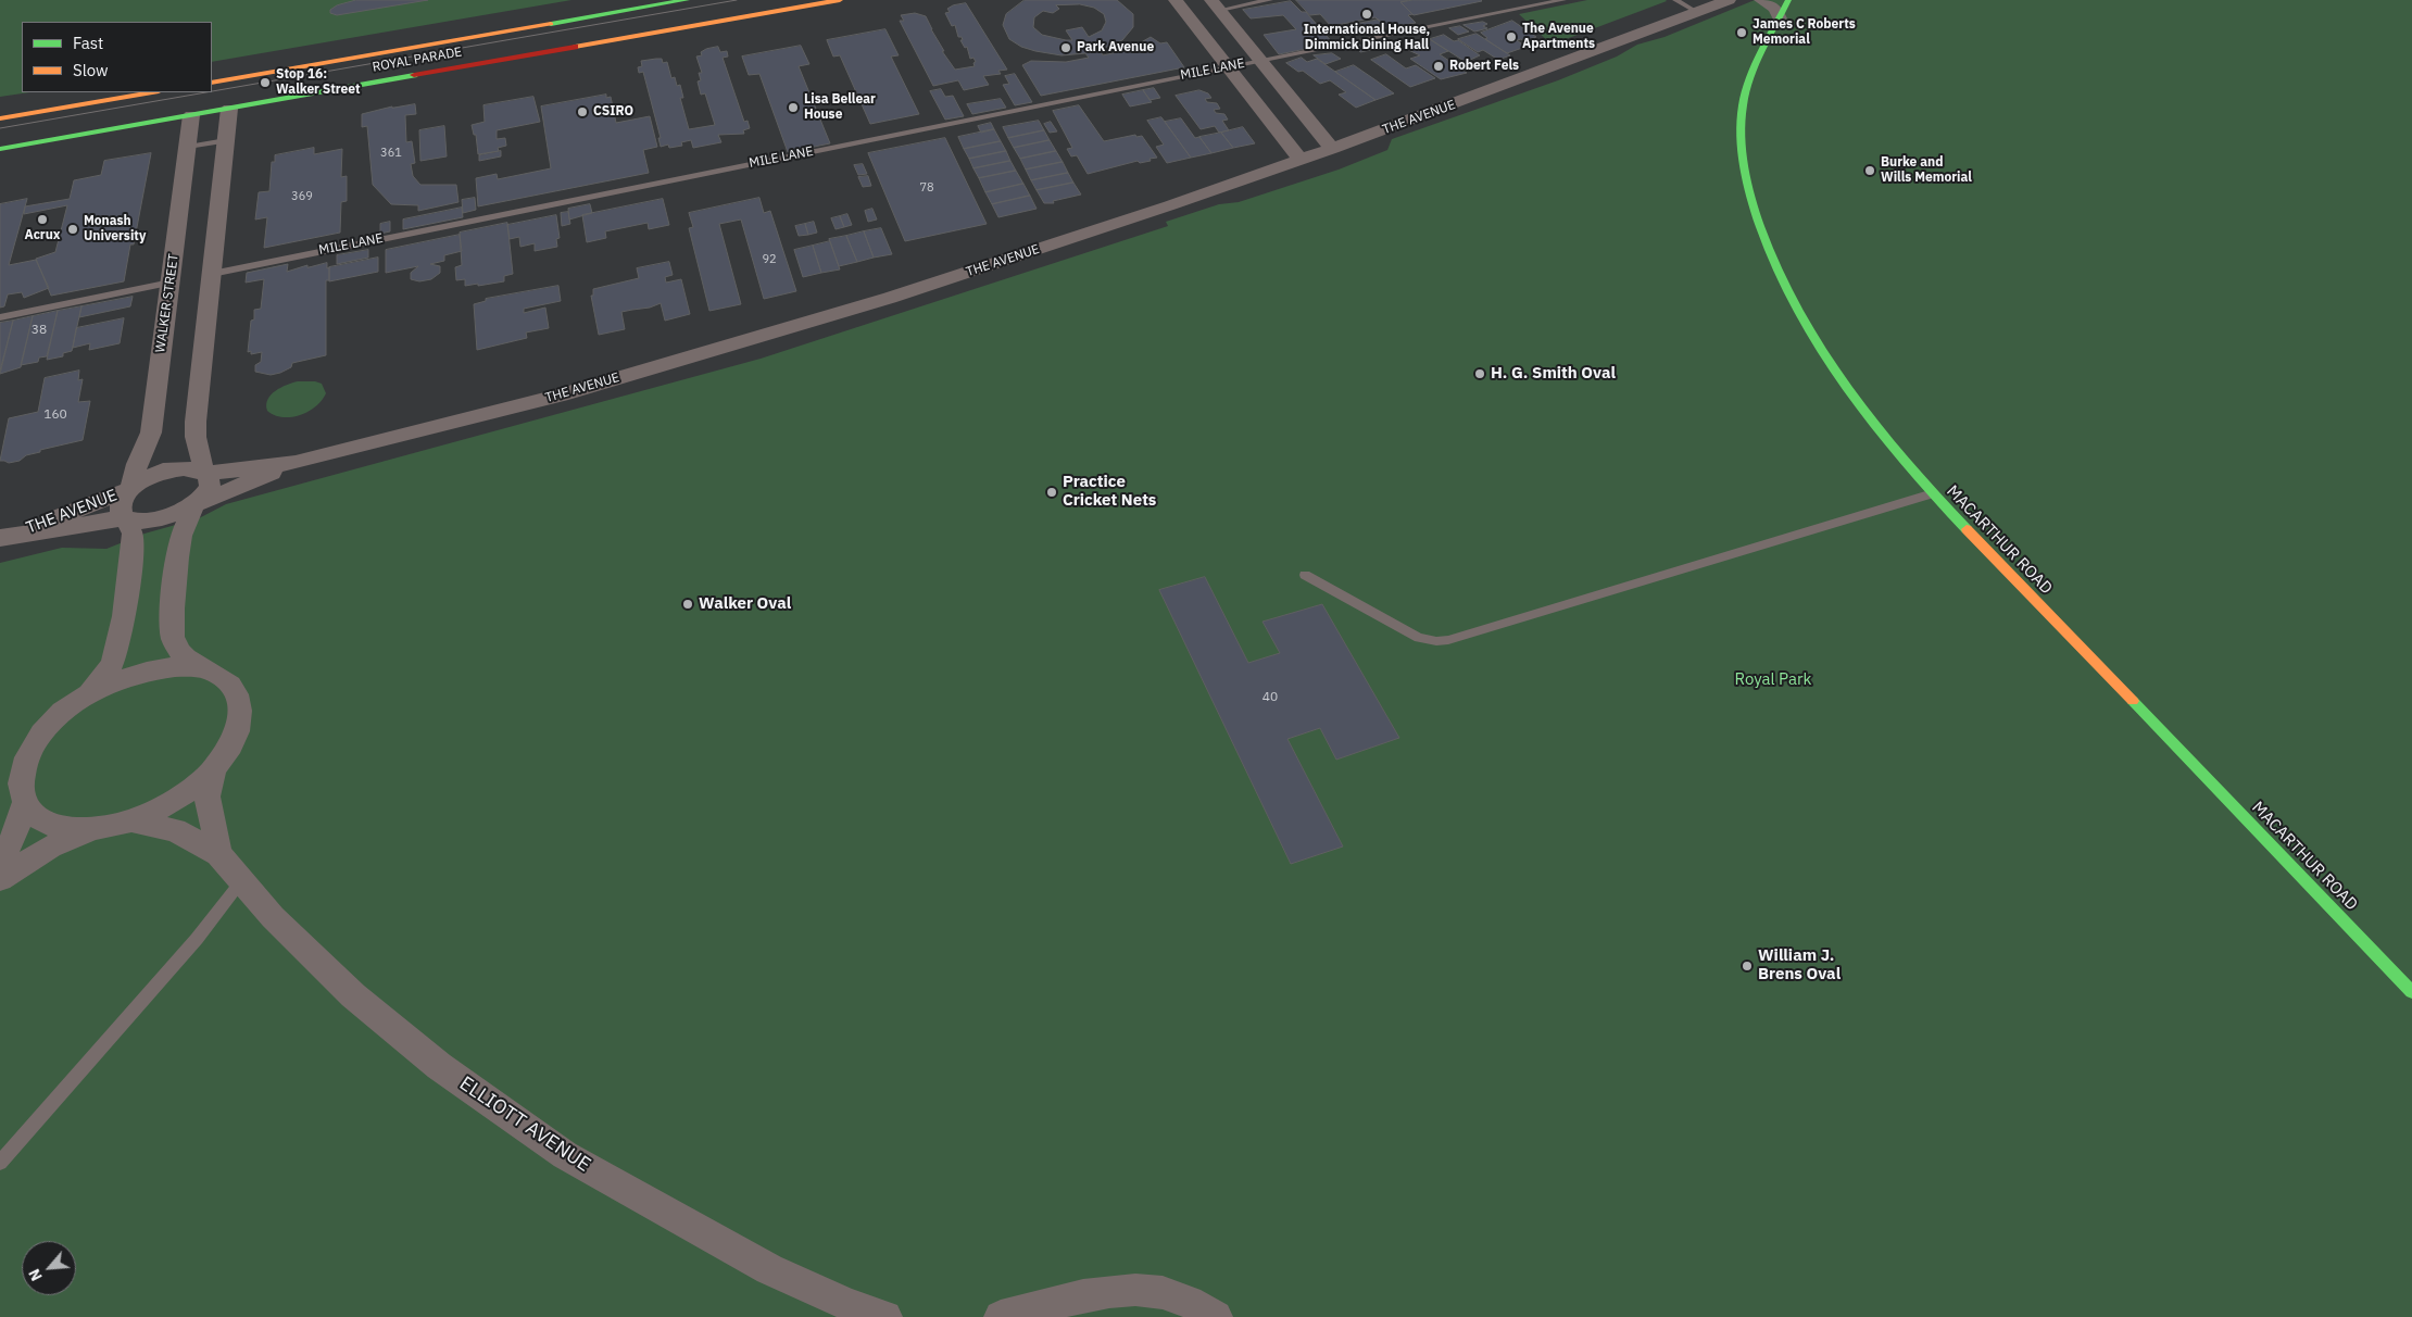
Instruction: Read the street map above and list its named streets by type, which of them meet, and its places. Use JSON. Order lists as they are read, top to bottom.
{
  "streets": {
    "highway": ["ROYAL PARADE", "MACARTHUR ROAD"],
    "street": [
      "MILE LANE",
      "THE AVENUE",
      "WALKER STREET",
      "ELLIOTT AVENUE"
    ]
  },
  "crossings": [
    ["ROYAL PARADE", "WALKER STREET"],
    ["MILE LANE", "WALKER STREET"],
    ["THE AVENUE", "WALKER STREET"]
  ],
  "parks": ["Royal Park"],
  "places": [
    "International House, Dimmick Dining Hall",
    "James C Roberts Memorial",
    "The Avenue Apartments",
    "Park Avenue",
    "Robert Fels",
    "Stop 16: Walker Street",
    "Lisa Bellear House",
    "CSIRO",
    "Burke and Wills Memorial",
    "Acrux",
    "Monash University",
    "H. G. Smith Oval",
    "Practice Cricket Nets",
    "Walker Oval",
    "William J. Brens Oval"
  ],
  "house_numbers": [
    "361",
    "78",
    "369",
    "92",
    "38",
    "160",
    "40"
  ],
  "legend": ["Fast", "Slow"],
  "north": "bottom left"
}
